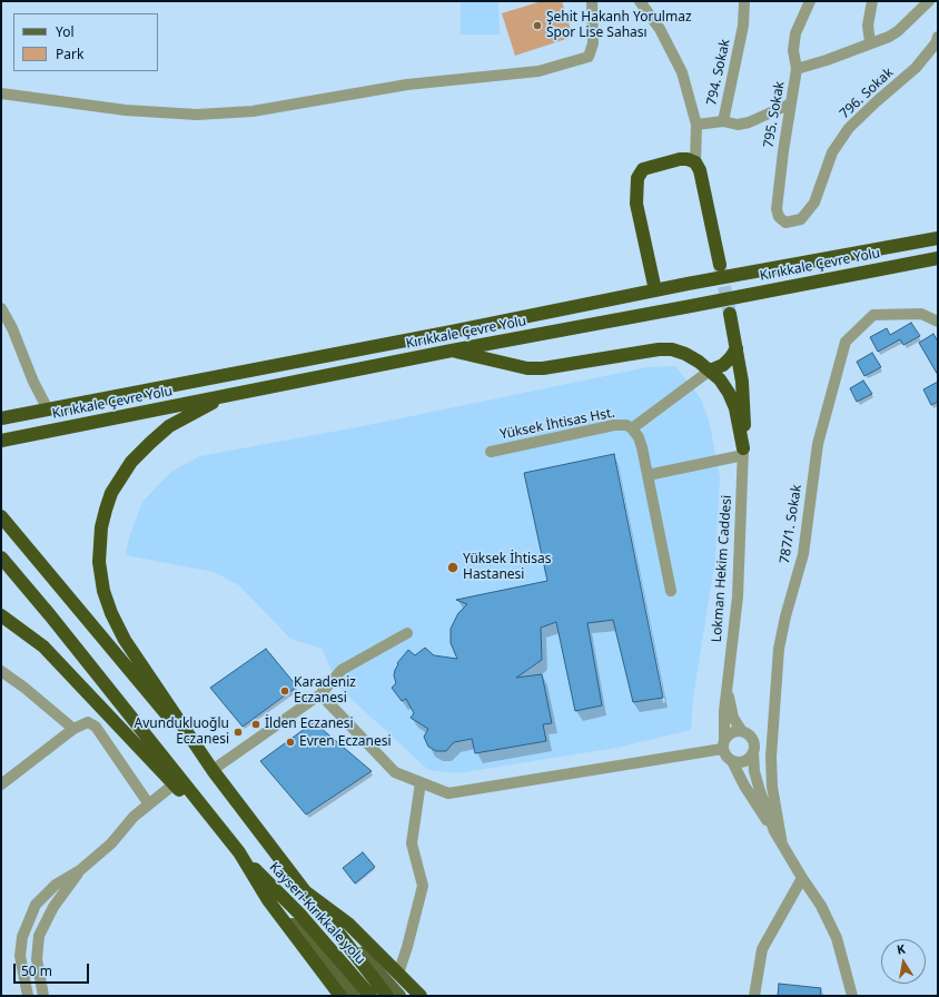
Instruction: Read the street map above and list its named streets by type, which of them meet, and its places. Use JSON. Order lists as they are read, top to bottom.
{
  "streets": {
    "highway": ["Kırıkkale Çevre Yolu", "Kayseri-Kırıkkale yolu"],
    "street": [
      "794. Sokak",
      "796. Sokak",
      "795. Sokak",
      "Yüksek İhtisas Hst.",
      "787/1. Sokak",
      "Lokman Hekim Caddesi"
    ]
  },
  "crossings": [
    ["796. Sokak", "795. Sokak"]
  ],
  "places": [
    "Şehit Hakanh Yorulmaz Spor Lise Sahası",
    "Yüksek İhtisas Hastanesi",
    "Karadeniz Eczanesi",
    "İlden Eczanesi",
    "Avundukluoğlu Eczanesi",
    "Evren Eczanesi"
  ],
  "legend": ["Yol", "Park"],
  "scale_bar": "50 m",
  "north": "top"
}
